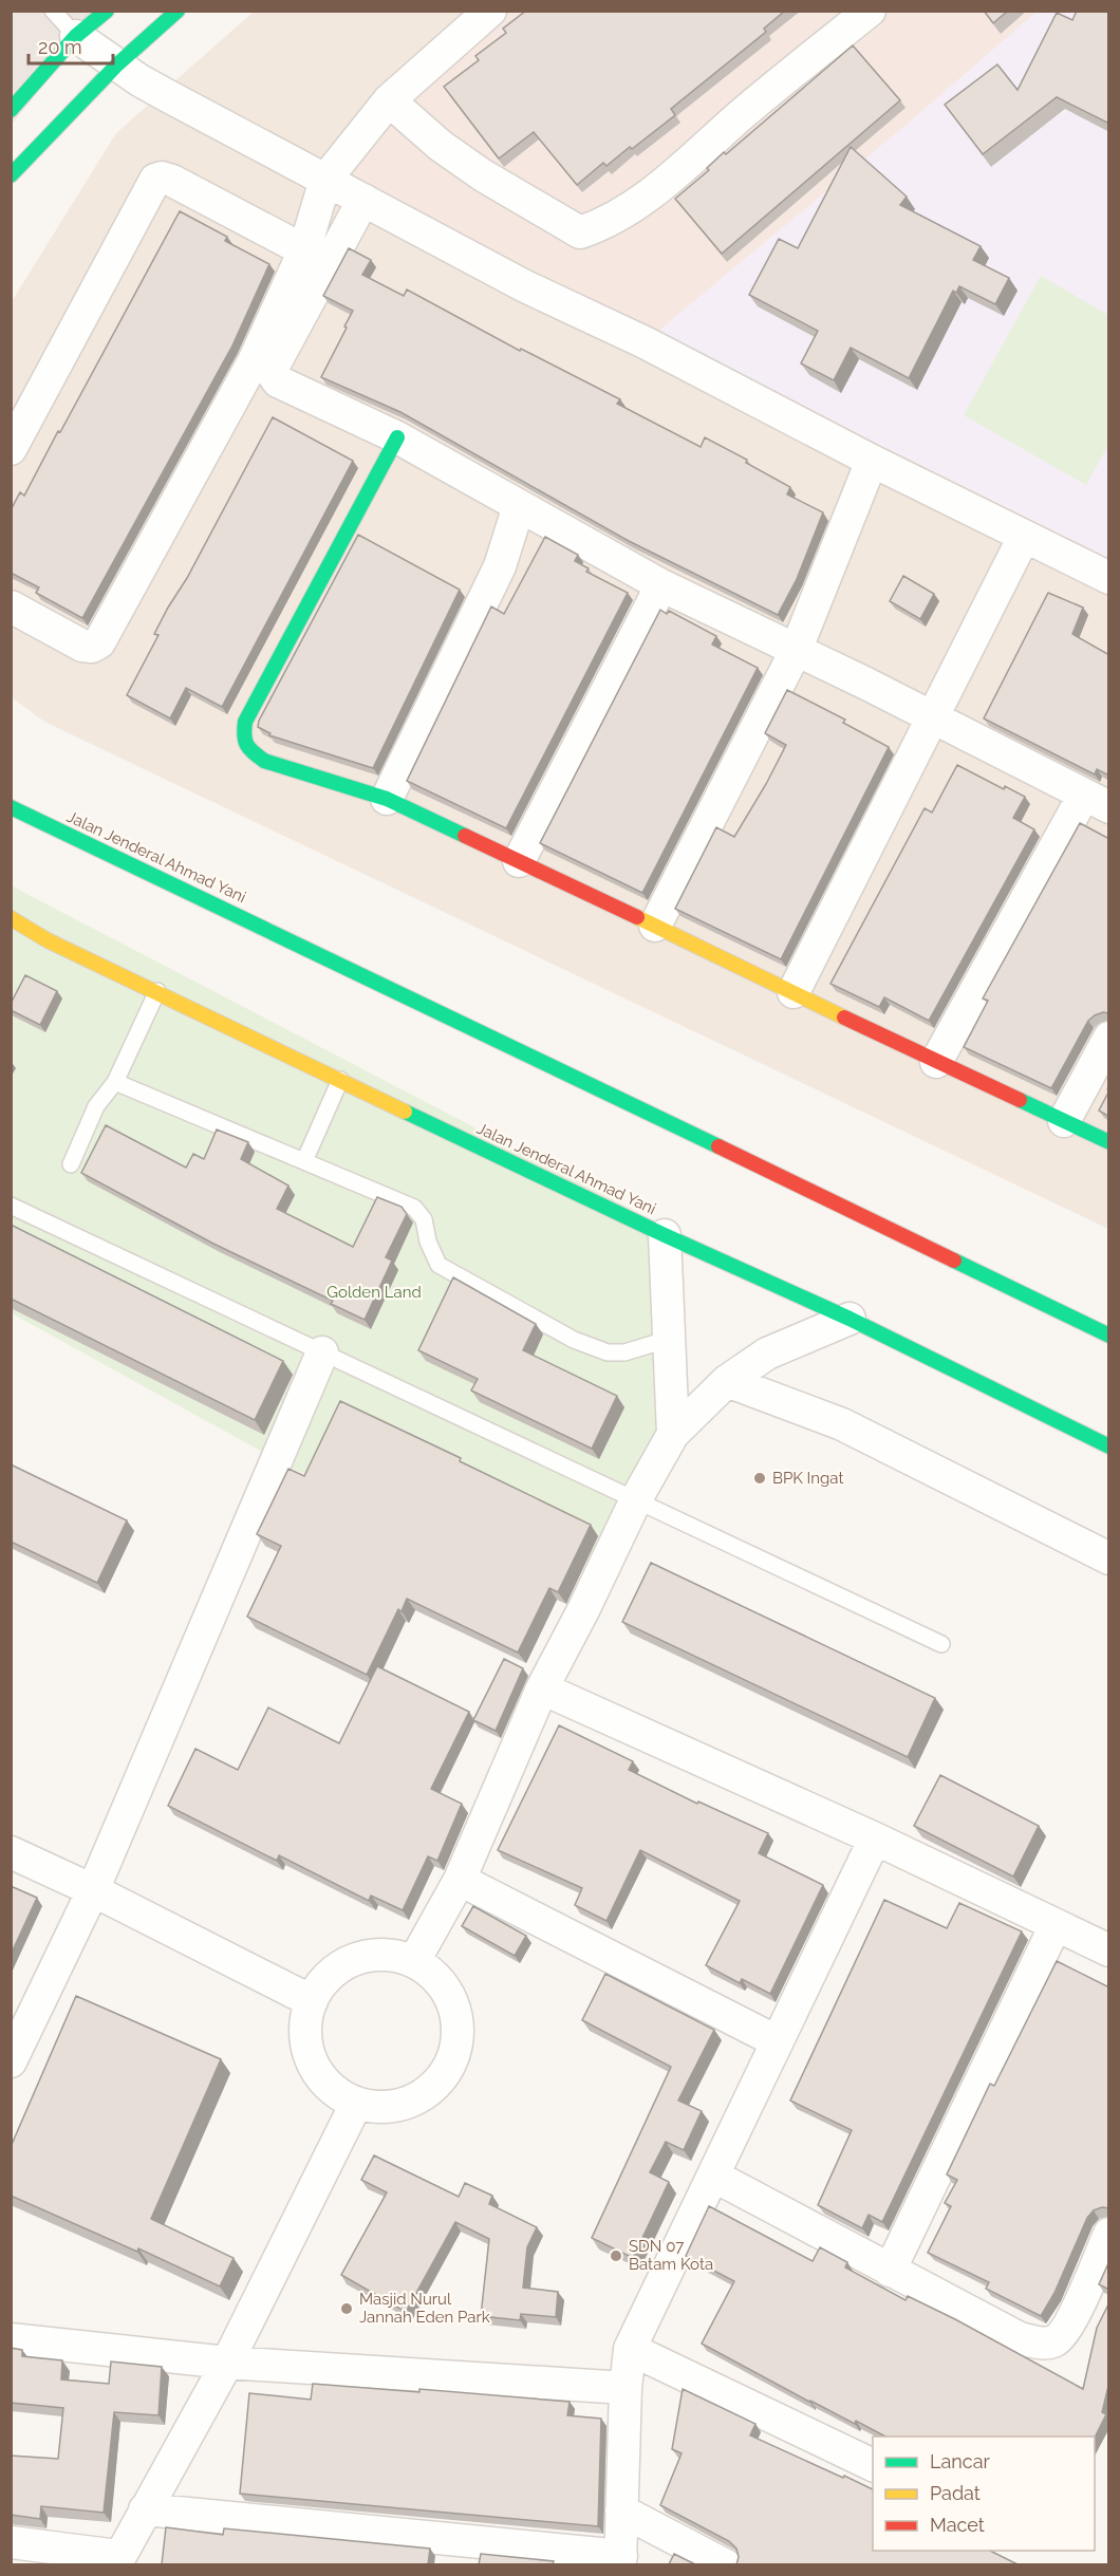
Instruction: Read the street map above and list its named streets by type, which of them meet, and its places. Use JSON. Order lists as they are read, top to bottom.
{
  "streets": {
    "main road": ["Jalan Jenderal Ahmad Yani"]
  },
  "parks": ["Golden Land"],
  "places": ["BPK Ingat", "SDN 07 Batam Kota", "Masjid Nurul Jannah Eden Park"],
  "legend": ["Lancar", "Padat", "Macet"],
  "scale_bar": "20 m"
}
